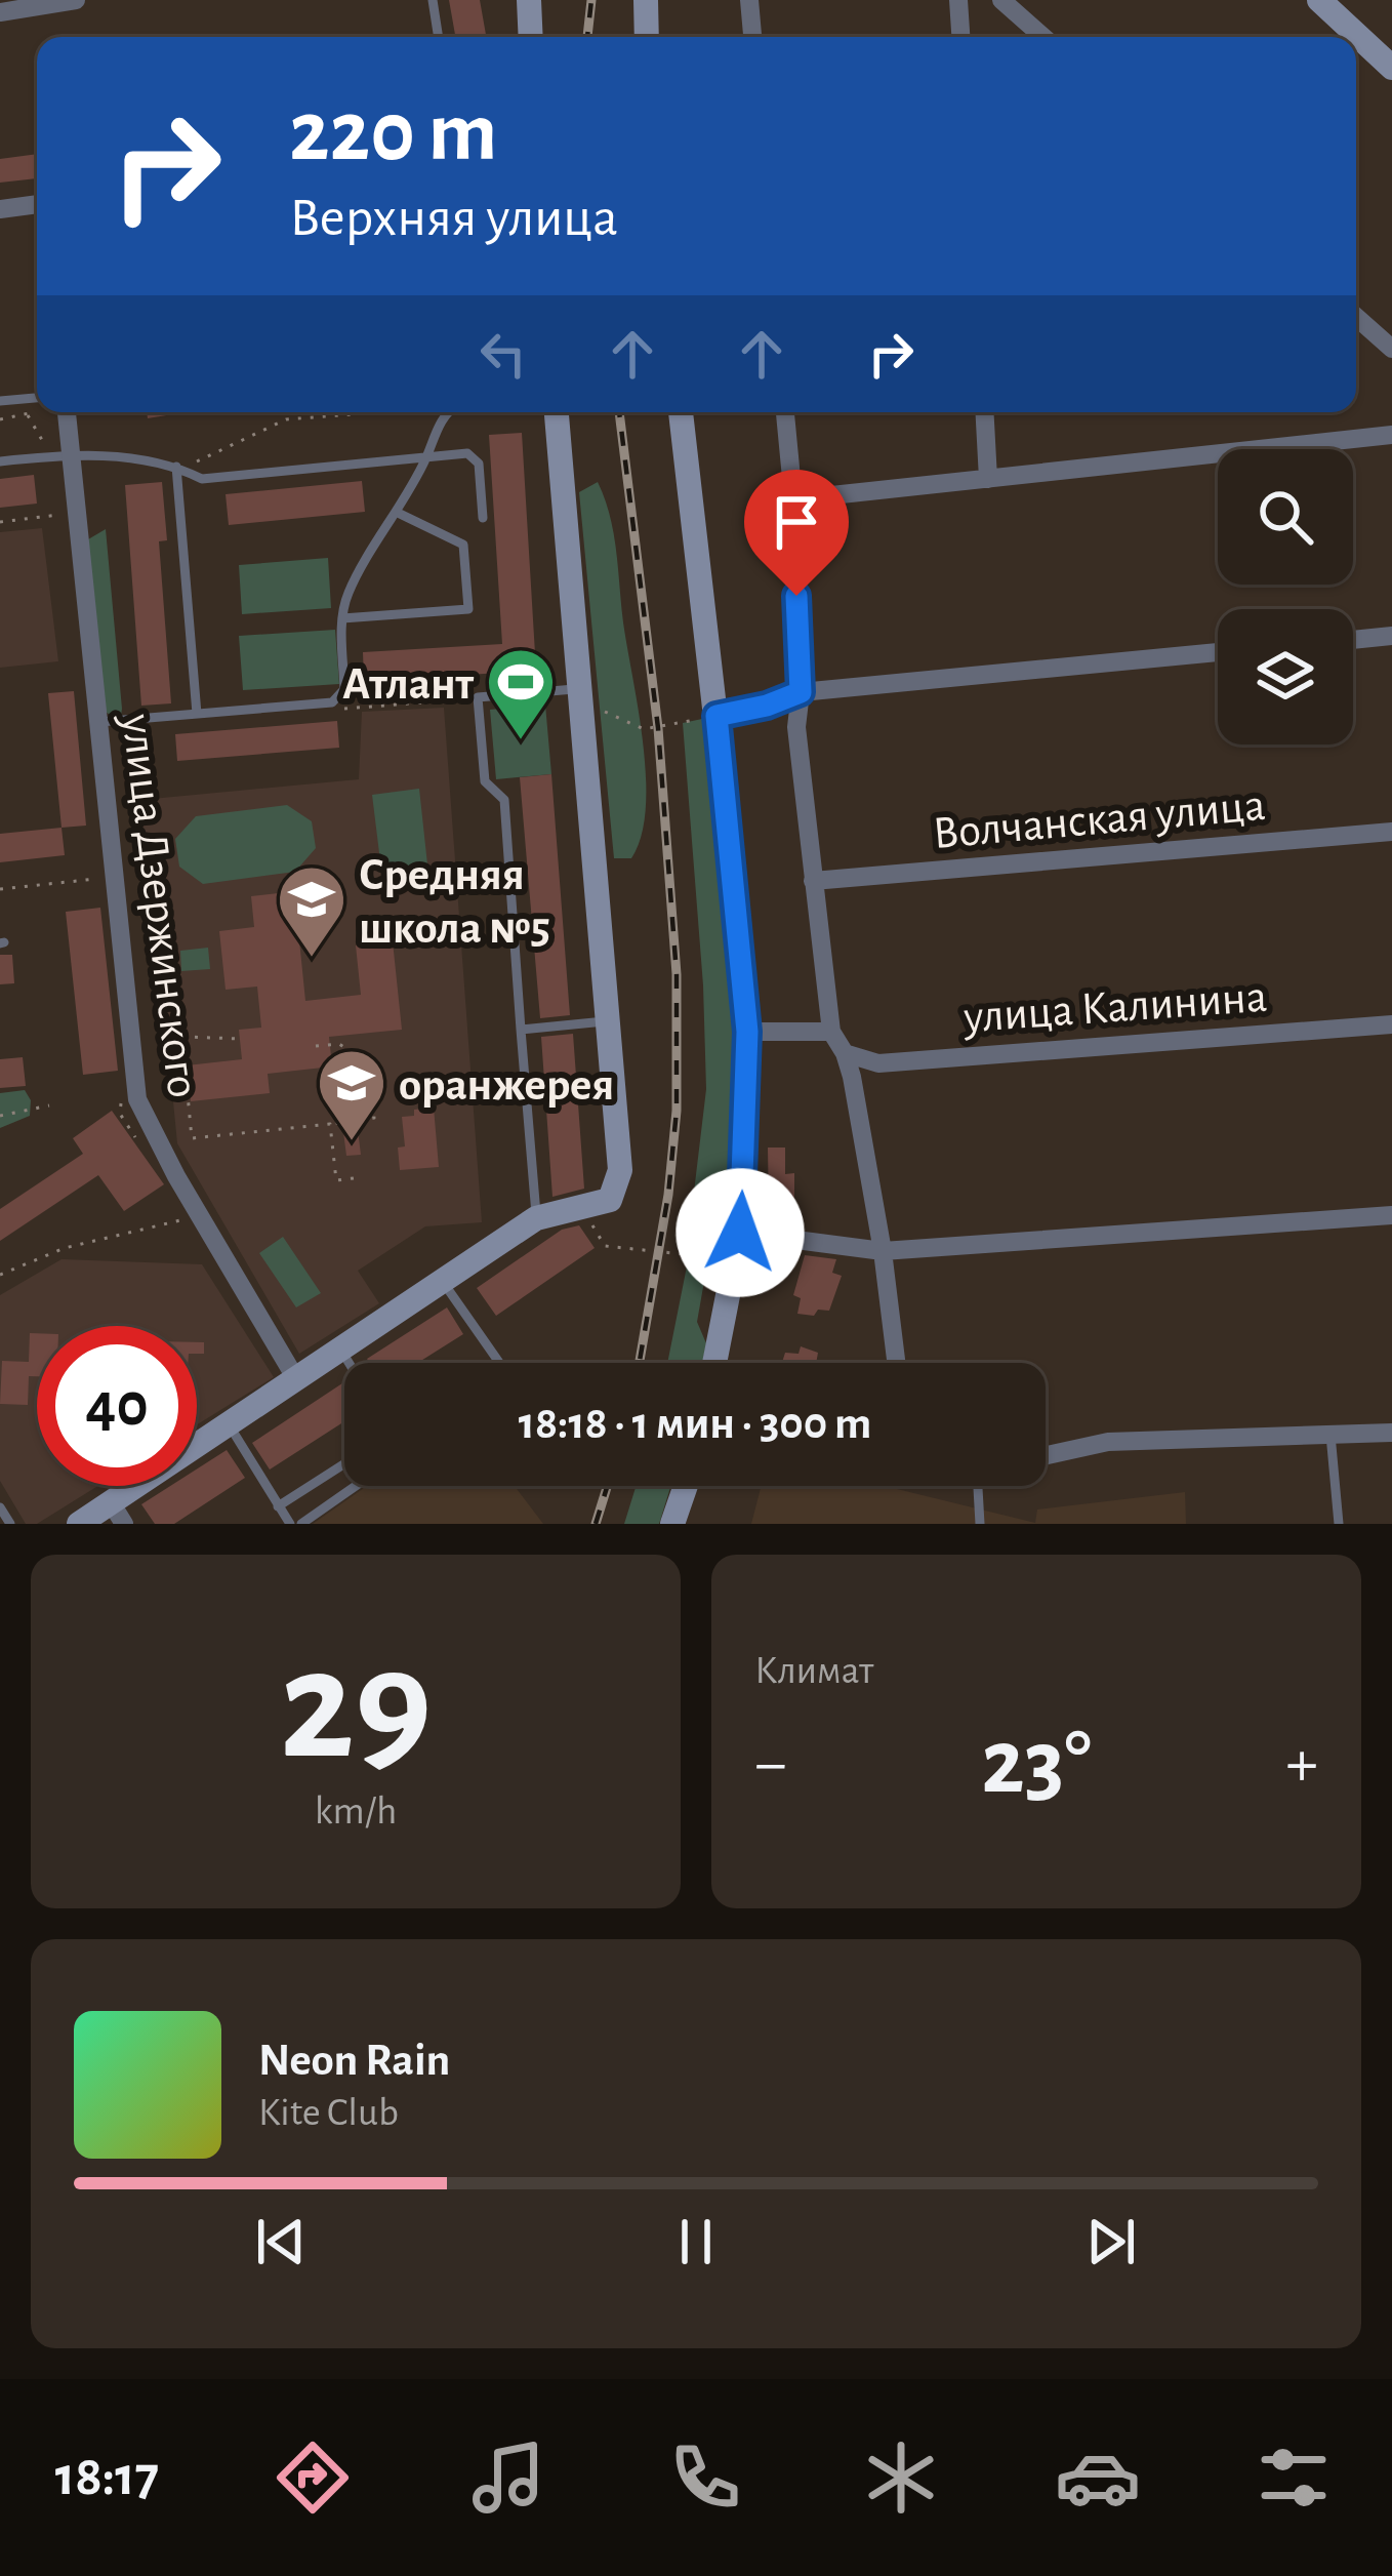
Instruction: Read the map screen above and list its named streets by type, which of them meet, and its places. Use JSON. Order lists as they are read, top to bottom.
{
  "streets": {
    "street": ["Волчанская улица", "улица Дзержинского", "улица Калинина"]
  },
  "places": {
    "sports": ["Атлант"],
    "school or university": ["Средняя школа №5", "оранжерея"]
  },
  "page": {
    "turn": ["220 m", "Верхняя улица"],
    "limit": "40",
    "trip": "18:18 · 1 мин · 300 m",
    "tile": [
      ["29", "km/h"],
      "Климат"
    ],
    "heat": ["−", "23°", "+"],
    "song": ["Neon Rain", "Kite Club"],
    "tabs": "18:17"
  }
}
